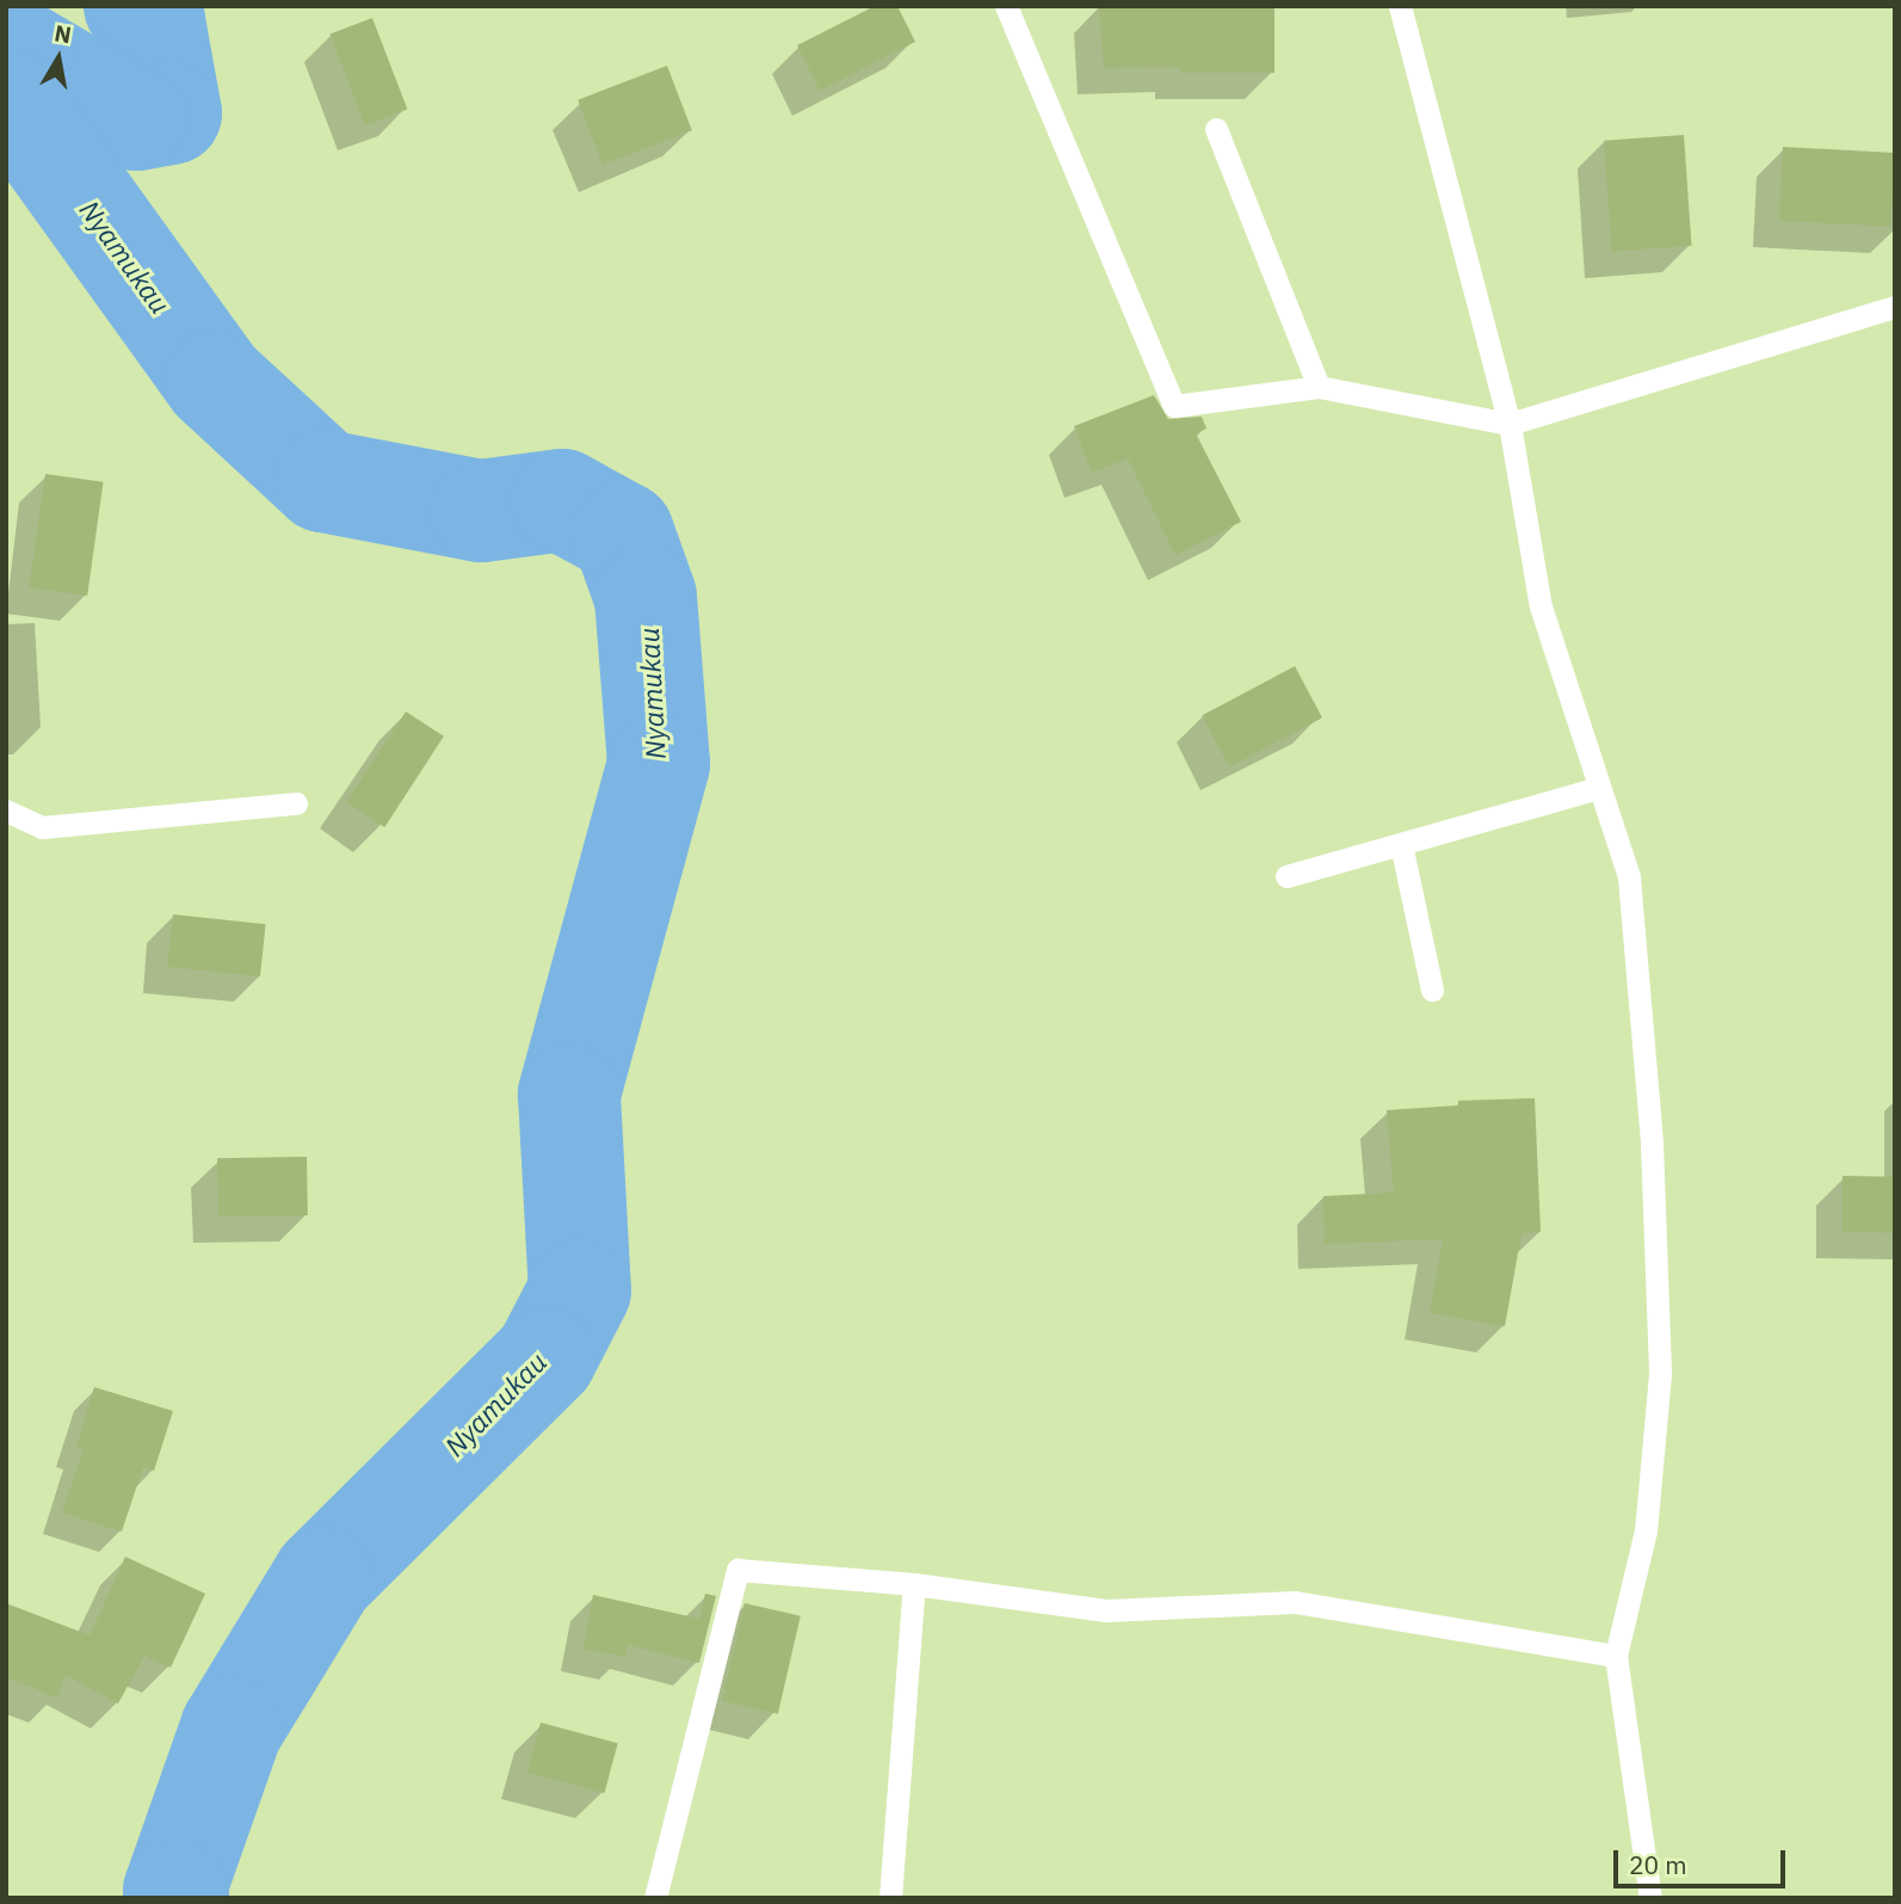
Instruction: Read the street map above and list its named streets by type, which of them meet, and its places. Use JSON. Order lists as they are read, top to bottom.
{
  "water": ["Nyamukau"],
  "scale_bar": "20 m",
  "north": "top"
}
